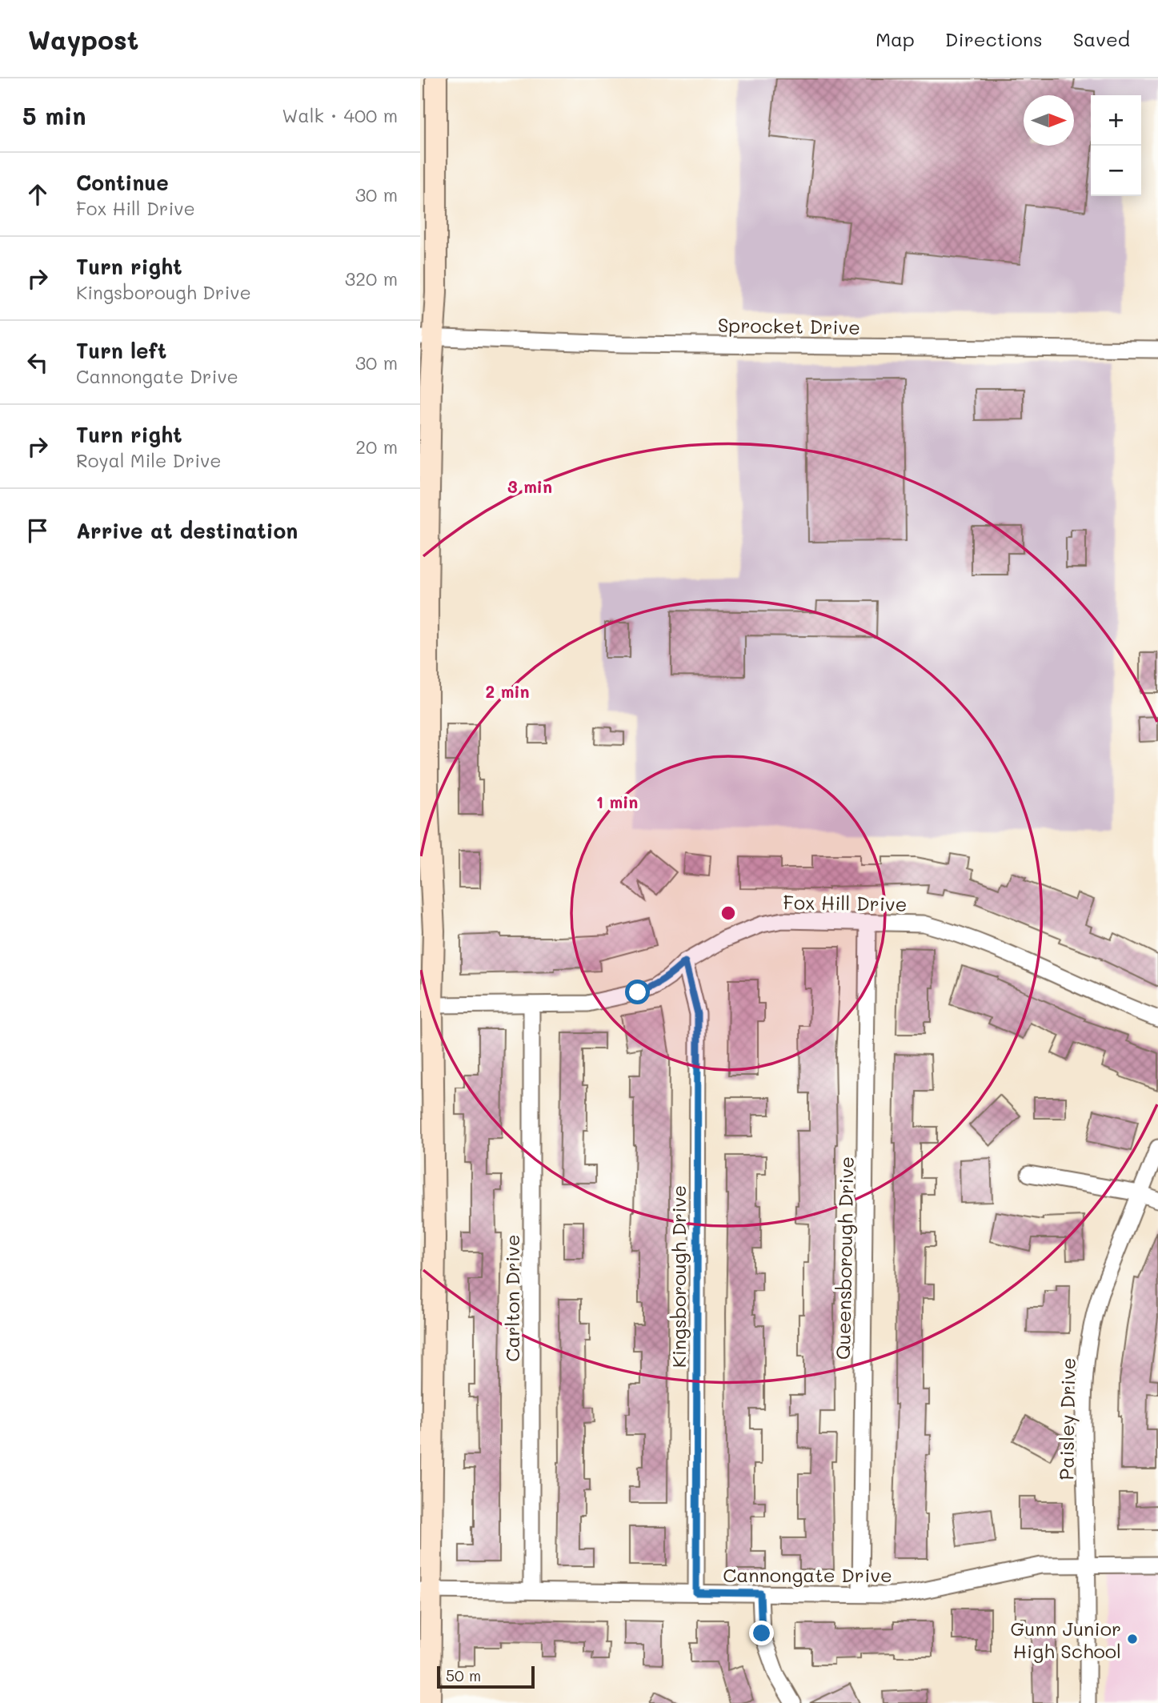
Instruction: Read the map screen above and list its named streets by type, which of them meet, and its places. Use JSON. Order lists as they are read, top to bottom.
{
  "streets": {
    "street": [
      "Sprocket Drive",
      "Fox Hill Drive",
      "Queensborough Drive",
      "Kingsborough Drive",
      "Carlton Drive",
      "Paisley Drive",
      "Cannongate Drive"
    ]
  },
  "crossings": [
    ["Fox Hill Drive", "Queensborough Drive"],
    ["Fox Hill Drive", "Kingsborough Drive"],
    ["Fox Hill Drive", "Carlton Drive"],
    ["Queensborough Drive", "Cannongate Drive"],
    ["Kingsborough Drive", "Cannongate Drive"],
    ["Carlton Drive", "Cannongate Drive"],
    ["Paisley Drive", "Cannongate Drive"]
  ],
  "places": ["Gunn Junior High School"],
  "scale_bar": "50 m",
  "north": "right",
  "page": {
    "header": "Waypost",
    "nav": ["Map", "Directions", "Saved"],
    "heading": ["5 min", "Walk · 400 m"],
    "map_buttons": ["+", "−"],
    "list": [
      ["Continue", "Fox Hill Drive", "30 m"],
      ["Turn right", "Kingsborough Drive", "320 m"],
      ["Turn left", "Cannongate Drive", "30 m"],
      ["Turn right", "Royal Mile Drive", "20 m"],
      "Arrive at destination"
    ],
    "scale": "50 m"
  },
  "rings": ["3 min", "2 min", "1 min"]
}
